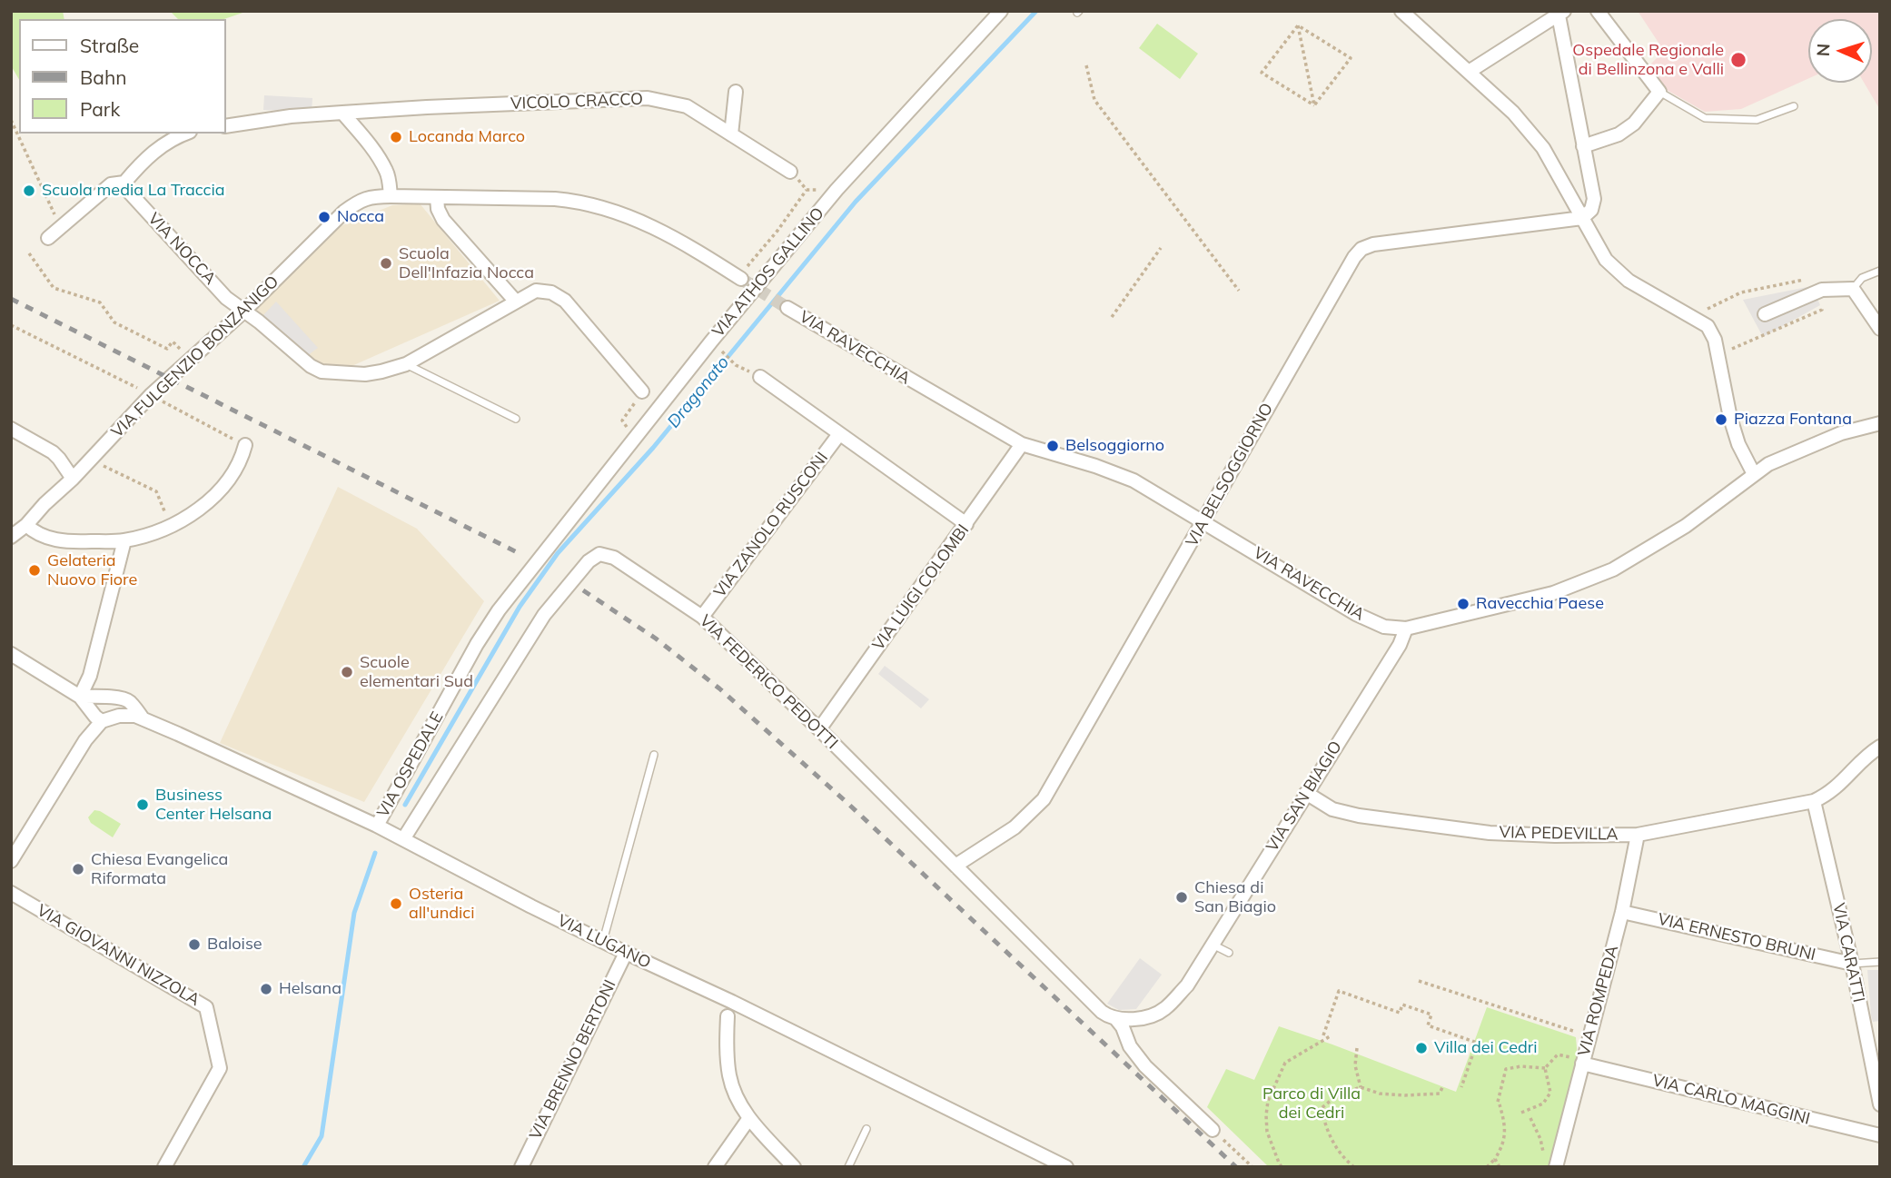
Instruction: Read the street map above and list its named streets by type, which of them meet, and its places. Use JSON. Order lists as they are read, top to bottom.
{
  "streets": {
    "street": [
      "VICOLO CRACCO",
      "VIA NOCCA",
      "VIA ATHOS GALLINO",
      "VIA RAVECCHIA",
      "VIA FULGENZIO BONZANIGO",
      "VIA BELSOGGIORNO",
      "VIA ZANOLO RUSCONI",
      "VIA LUIGI COLOMBI",
      "VIA FEDERICO PEDOTTI",
      "VIA OSPEDALE",
      "VIA SAN BIAGIO",
      "VIA PEDEVILLA",
      "VIA ERNESTO BRUNI",
      "VIA LUGANO",
      "VIA CARATTI",
      "VIA GIOVANNI NIZZOLA",
      "VIA ROMPEDA",
      "VIA BRENNO BERTONI",
      "VIA CARLO MAGGINI"
    ]
  },
  "crossings": [
    ["VIA NOCCA", "VIA FULGENZIO BONZANIGO"],
    ["VIA ATHOS GALLINO", "VIA OSPEDALE"],
    ["VIA RAVECCHIA", "VIA BELSOGGIORNO"],
    ["VIA RAVECCHIA", "VIA LUIGI COLOMBI"],
    ["VIA RAVECCHIA", "VIA SAN BIAGIO"],
    ["VIA BELSOGGIORNO", "VIA FEDERICO PEDOTTI"],
    ["VIA ZANOLO RUSCONI", "VIA FEDERICO PEDOTTI"],
    ["VIA LUIGI COLOMBI", "VIA FEDERICO PEDOTTI"],
    ["VIA FEDERICO PEDOTTI", "VIA SAN BIAGIO"],
    ["VIA FEDERICO PEDOTTI", "VIA LUGANO"],
    ["VIA OSPEDALE", "VIA LUGANO"],
    ["VIA SAN BIAGIO", "VIA PEDEVILLA"],
    ["VIA PEDEVILLA", "VIA CARATTI"],
    ["VIA PEDEVILLA", "VIA ROMPEDA"],
    ["VIA ERNESTO BRUNI", "VIA CARATTI"],
    ["VIA ERNESTO BRUNI", "VIA ROMPEDA"],
    ["VIA LUGANO", "VIA BRENNO BERTONI"],
    ["VIA ROMPEDA", "VIA CARLO MAGGINI"]
  ],
  "water": ["Dragonato"],
  "parks": ["Parco di Villa dei Cedri"],
  "places": [
    "Ospedale Regionale di Bellinzona e Valli",
    "Locanda Marco",
    "Scuola media La Traccia",
    "Nocca",
    "Scuola Dell'Infazia Nocca",
    "Piazza Fontana",
    "Belsoggiorno",
    "Gelateria Nuovo Fiore",
    "Ravecchia Paese",
    "Scuole elementari Sud",
    "Business Center Helsana",
    "Chiesa Evangelica Riformata",
    "Chiesa di San Biagio",
    "Osteria all'undici",
    "Baloise",
    "Helsana",
    "Villa dei Cedri"
  ],
  "legend": ["Straße", "Bahn", "Park"],
  "north": "left"
}
